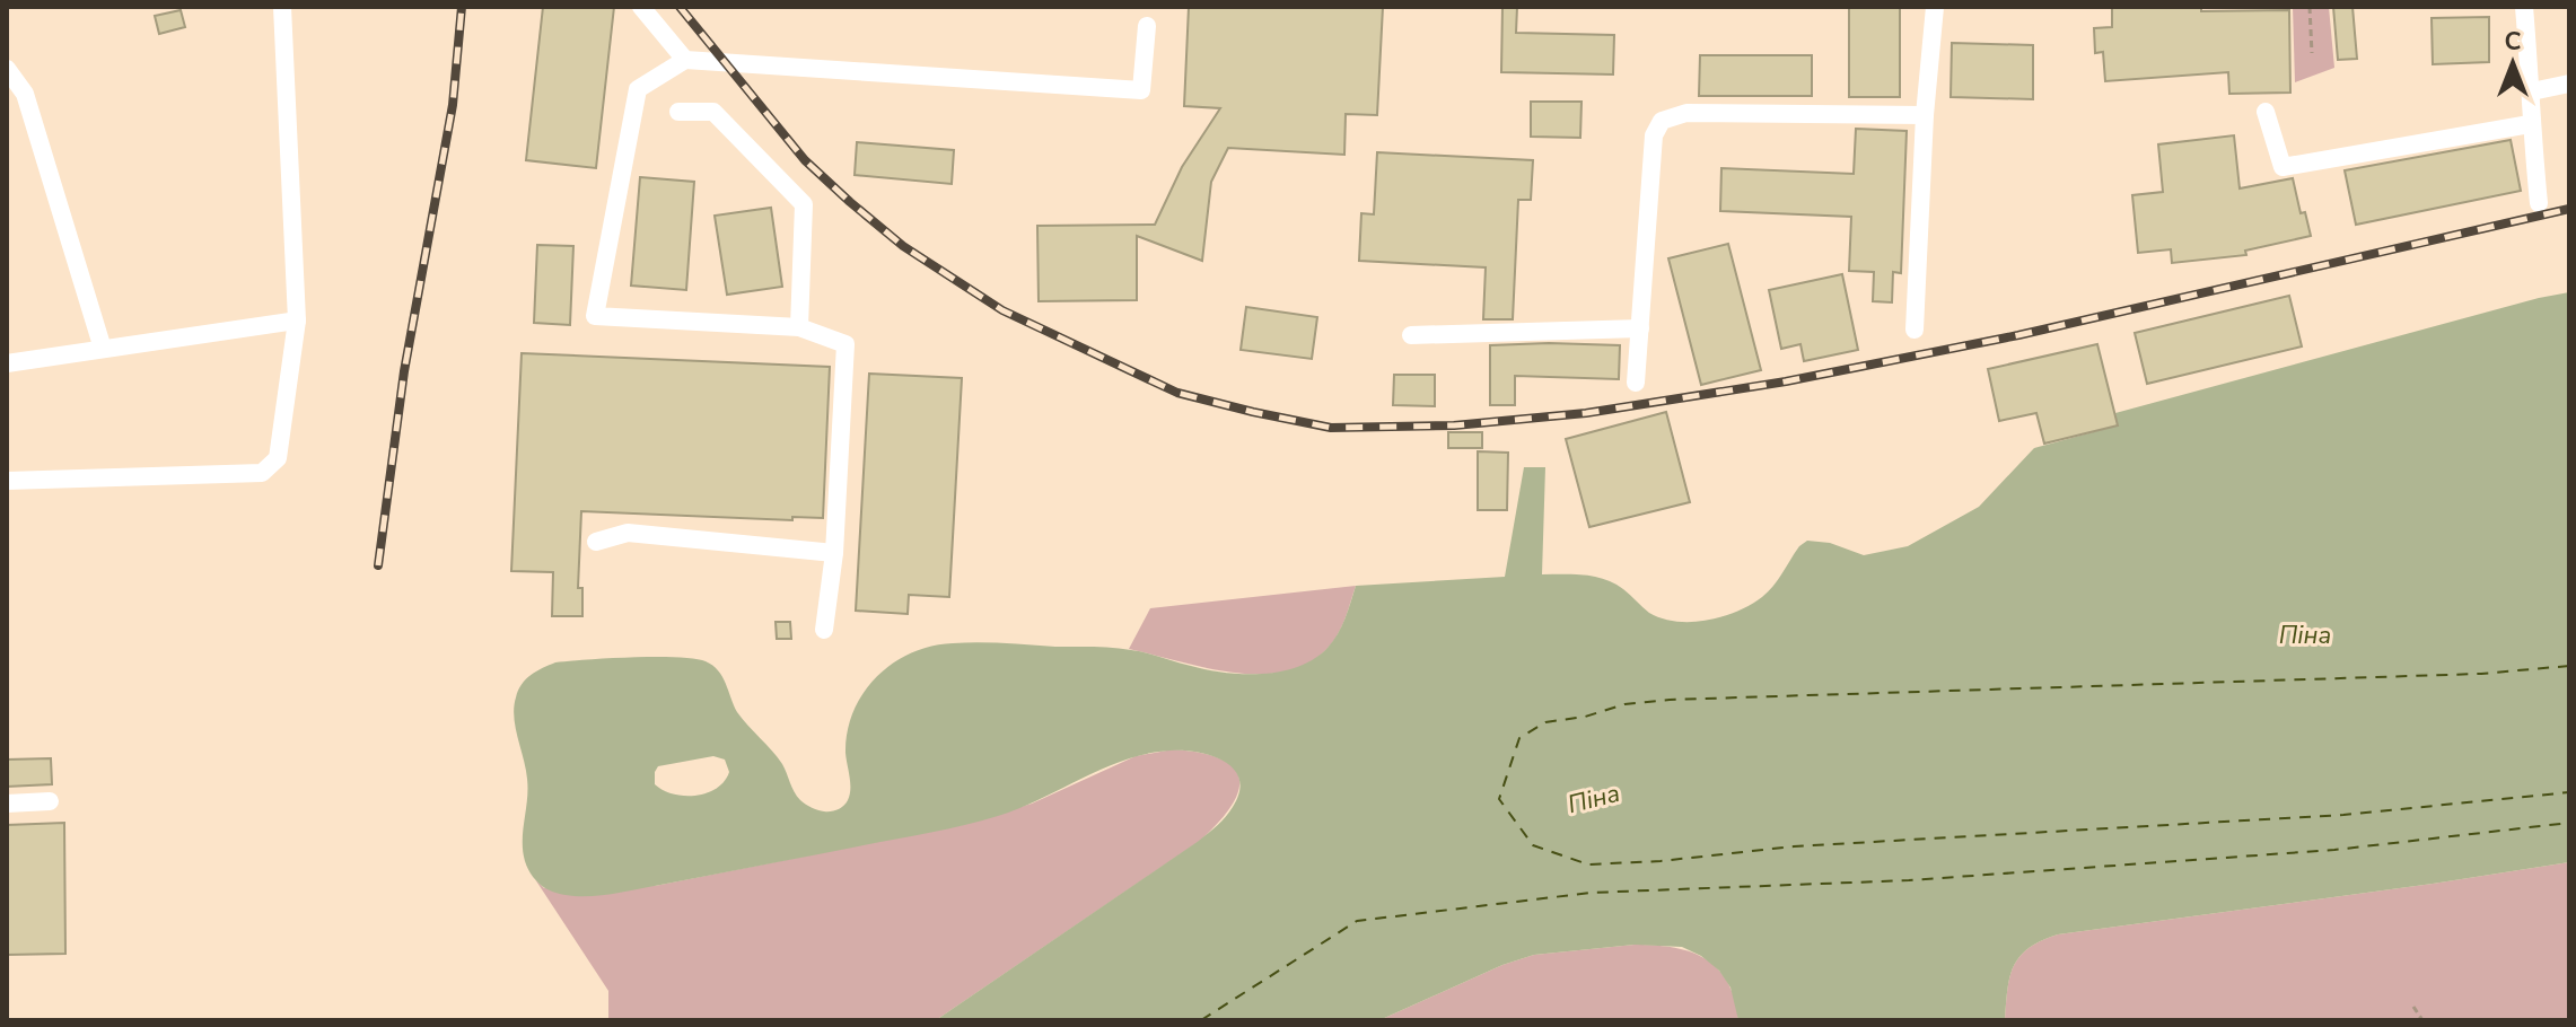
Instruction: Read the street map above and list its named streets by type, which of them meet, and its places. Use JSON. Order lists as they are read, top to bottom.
{
  "water": ["Піна"],
  "north": "top"
}
